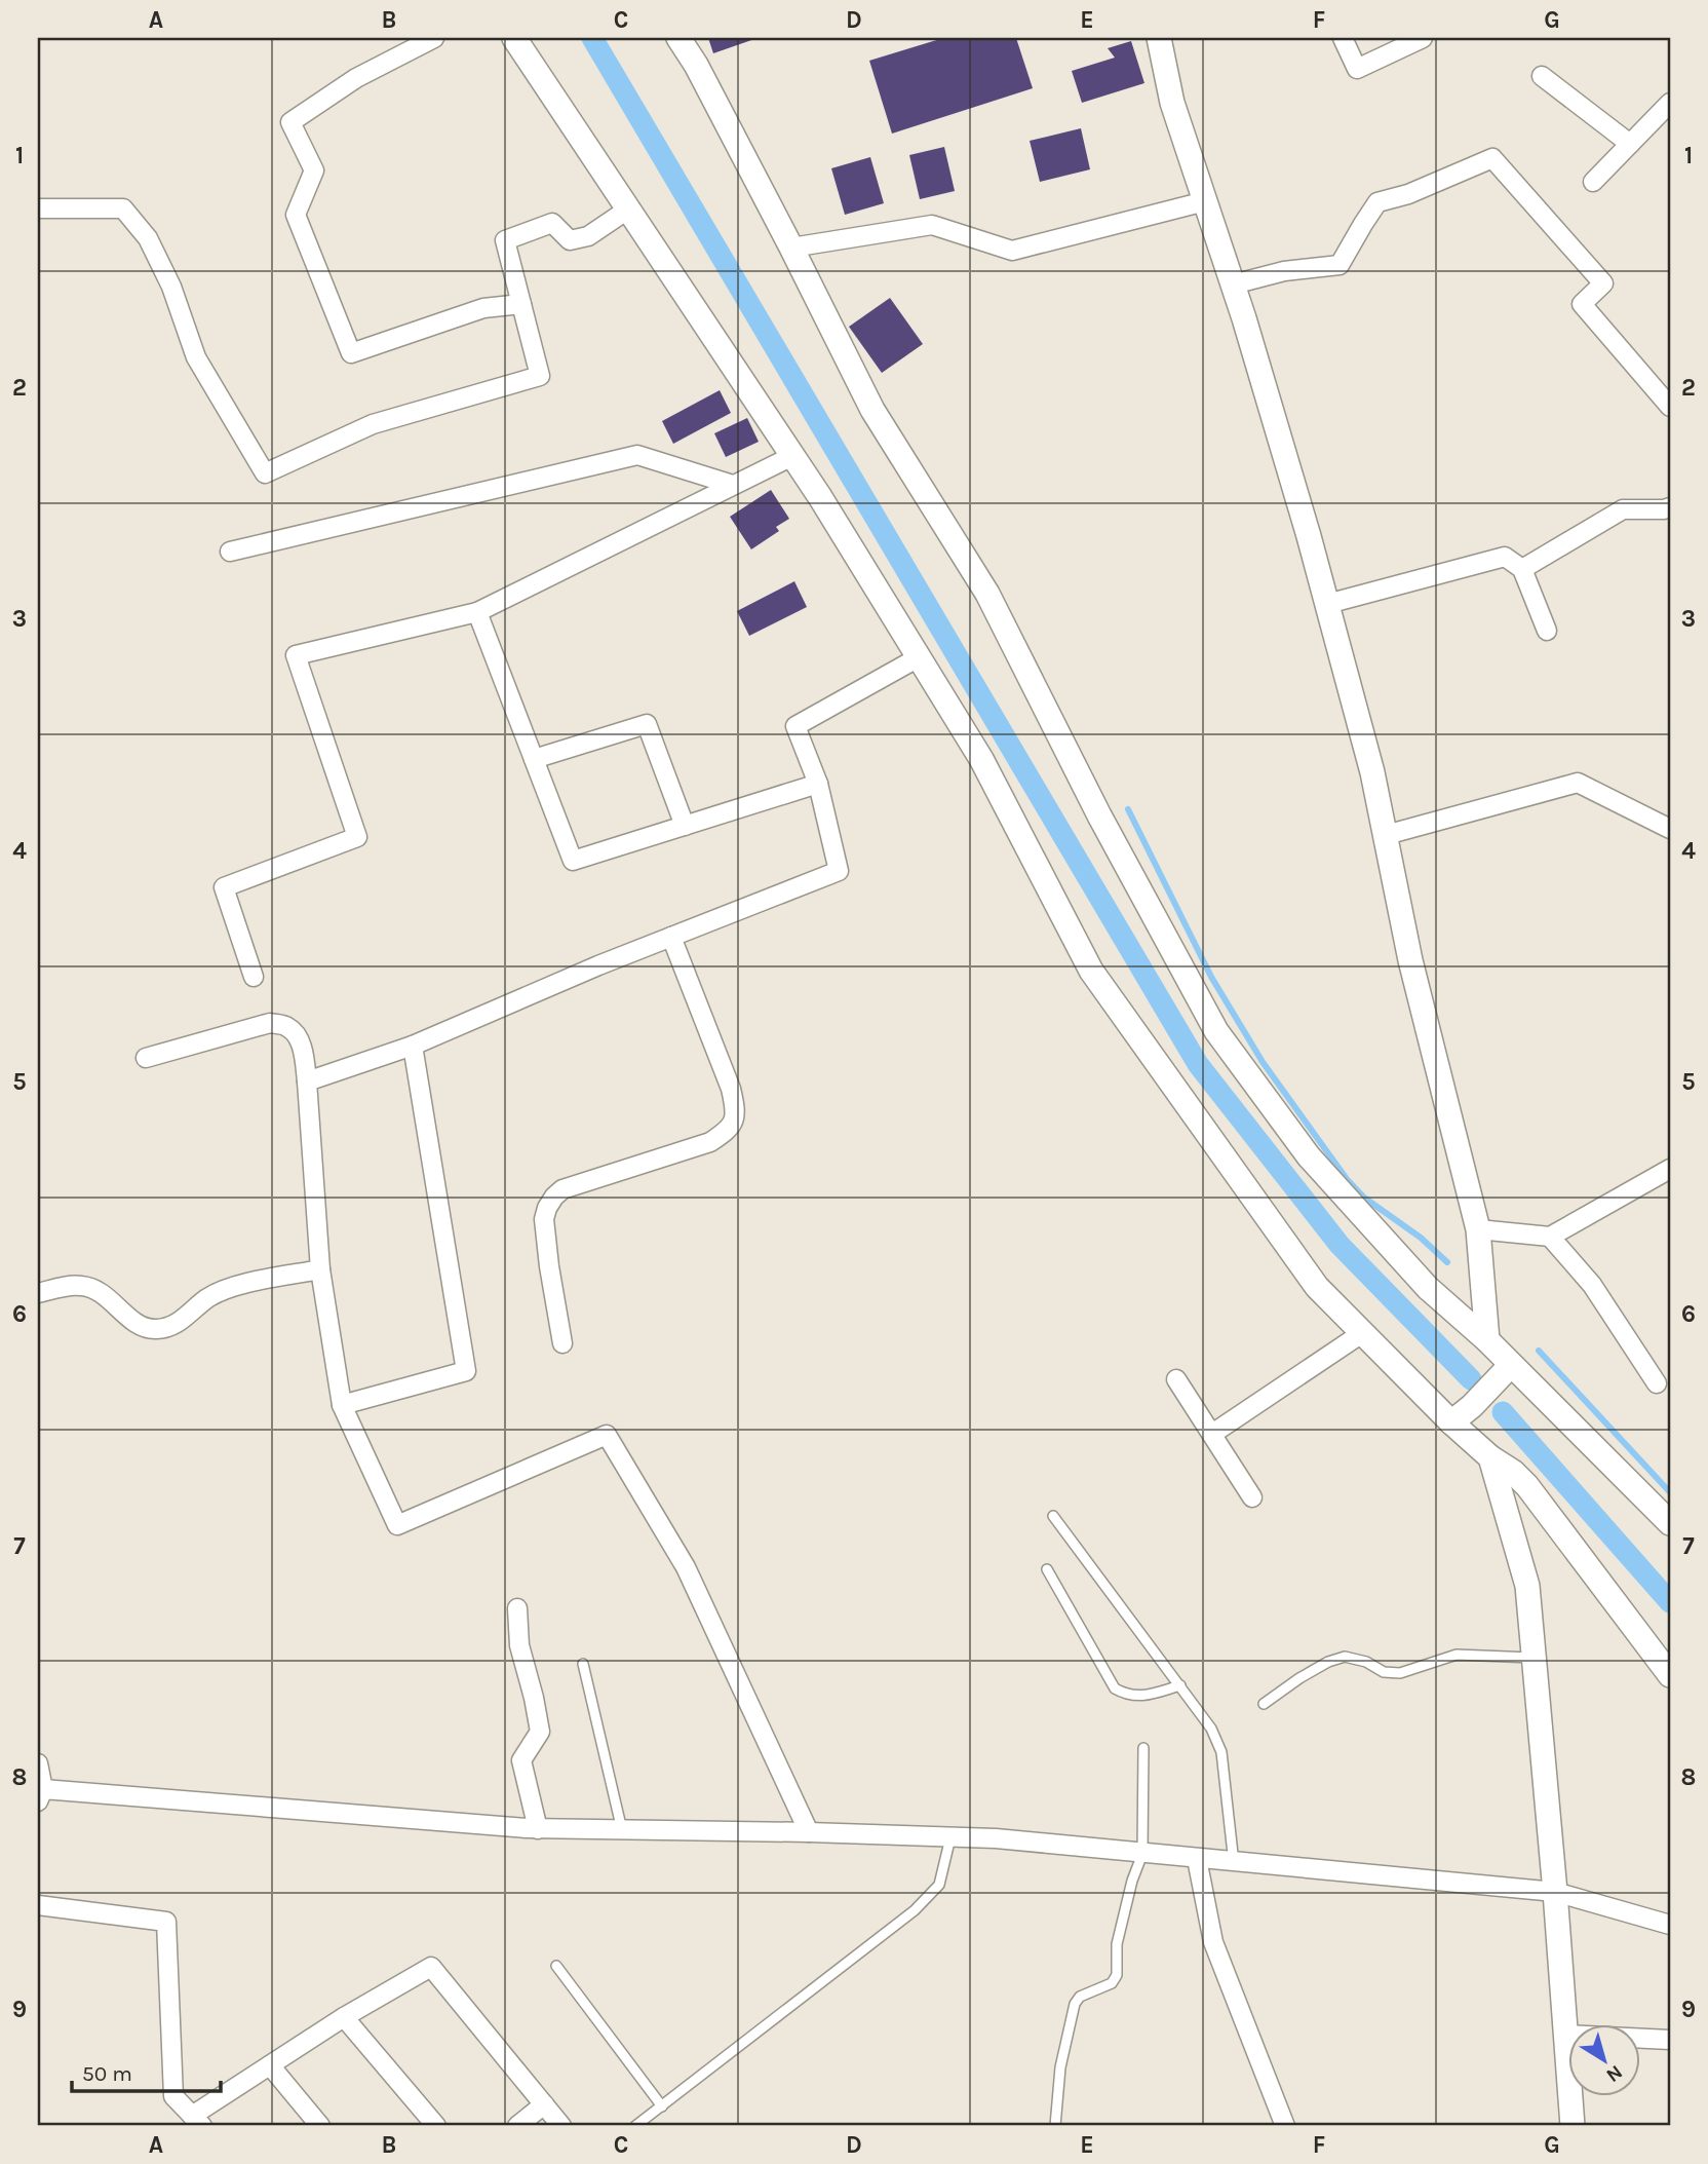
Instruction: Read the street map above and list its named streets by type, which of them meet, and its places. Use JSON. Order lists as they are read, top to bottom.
{
  "scale_bar": "50 m",
  "north": "bottom right",
  "grid": {
    "columns": [
      "A",
      "B",
      "C",
      "D",
      "E",
      "F",
      "G"
    ],
    "rows": [
      "1",
      "2",
      "3",
      "4",
      "5",
      "6",
      "7",
      "8",
      "9"
    ]
  }
}
